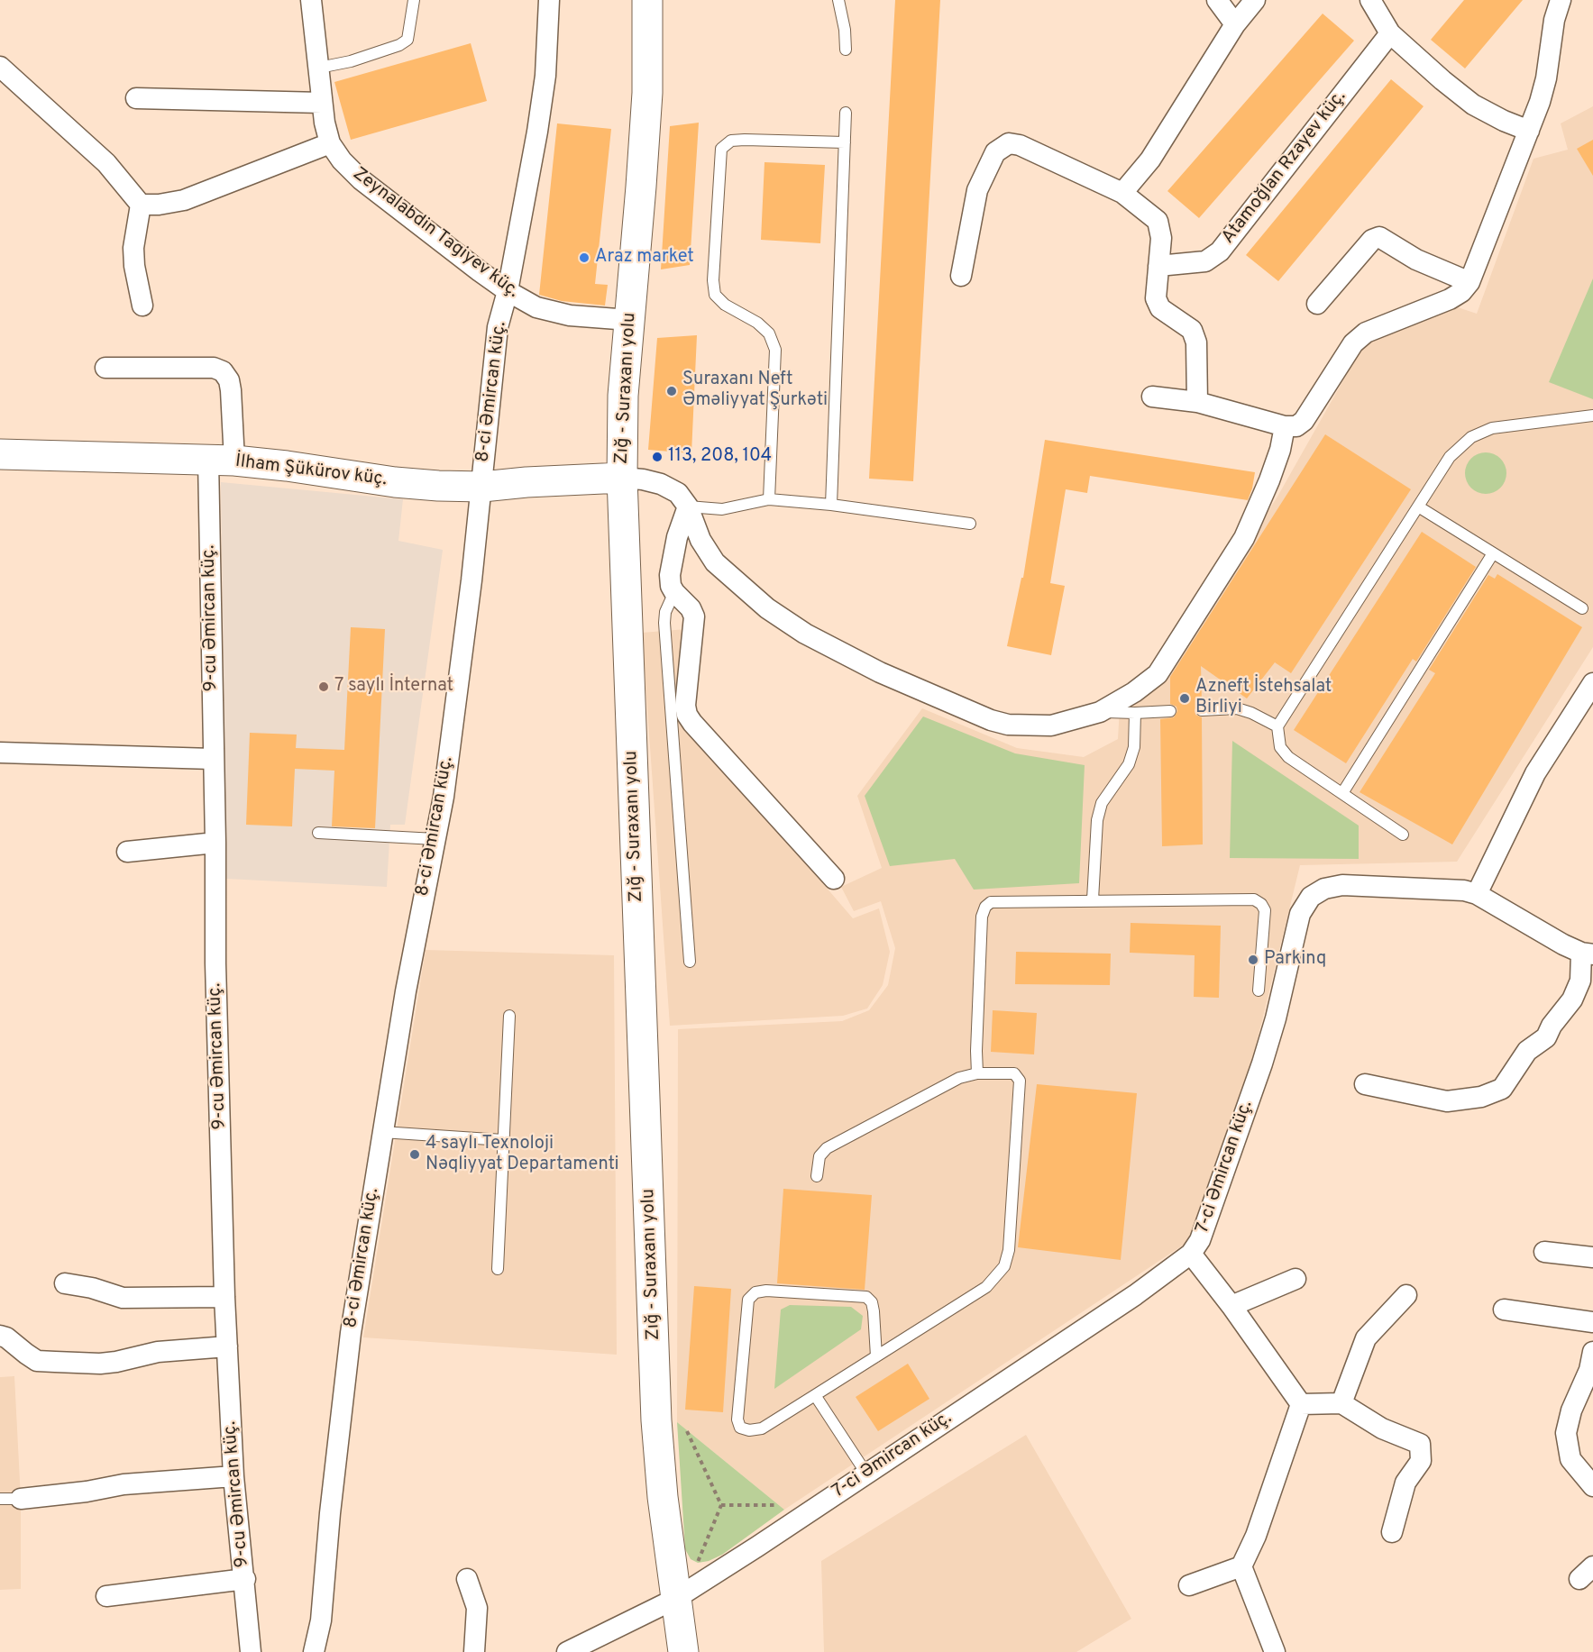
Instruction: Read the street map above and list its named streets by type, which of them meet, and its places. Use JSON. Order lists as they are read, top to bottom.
{
  "streets": {
    "main road": ["Zığ - Suraxanı yolu", "İlham Şükürov küç."],
    "street": [
      "Atamoğlan Rzayev küç.",
      "Zeynalabdin Tagiyev küç.",
      "8-ci Əmircan küç.",
      "9-cu Əmircan küç.",
      "7-ci Əmircan küç."
    ]
  },
  "crossings": [
    ["Zeynalabdin Tagiyev küç.", "Zığ - Suraxanı yolu"],
    ["Zeynalabdin Tagiyev küç.", "8-ci Əmircan küç."],
    ["Zığ - Suraxanı yolu", "İlham Şükürov küç."],
    ["Zığ - Suraxanı yolu", "7-ci Əmircan küç."],
    ["8-ci Əmircan küç.", "İlham Şükürov küç."],
    ["İlham Şükürov küç.", "9-cu Əmircan küç."]
  ],
  "places": [
    "Araz market",
    "Suraxanı Neft Əməliyyat Şurkəti",
    "113, 208, 104",
    "7 saylı İnternat",
    "Azneft İstehsalat Birliyi",
    "Parkinq",
    "4 saylı Texnoloji Nəqliyyat Departamenti"
  ]
}
